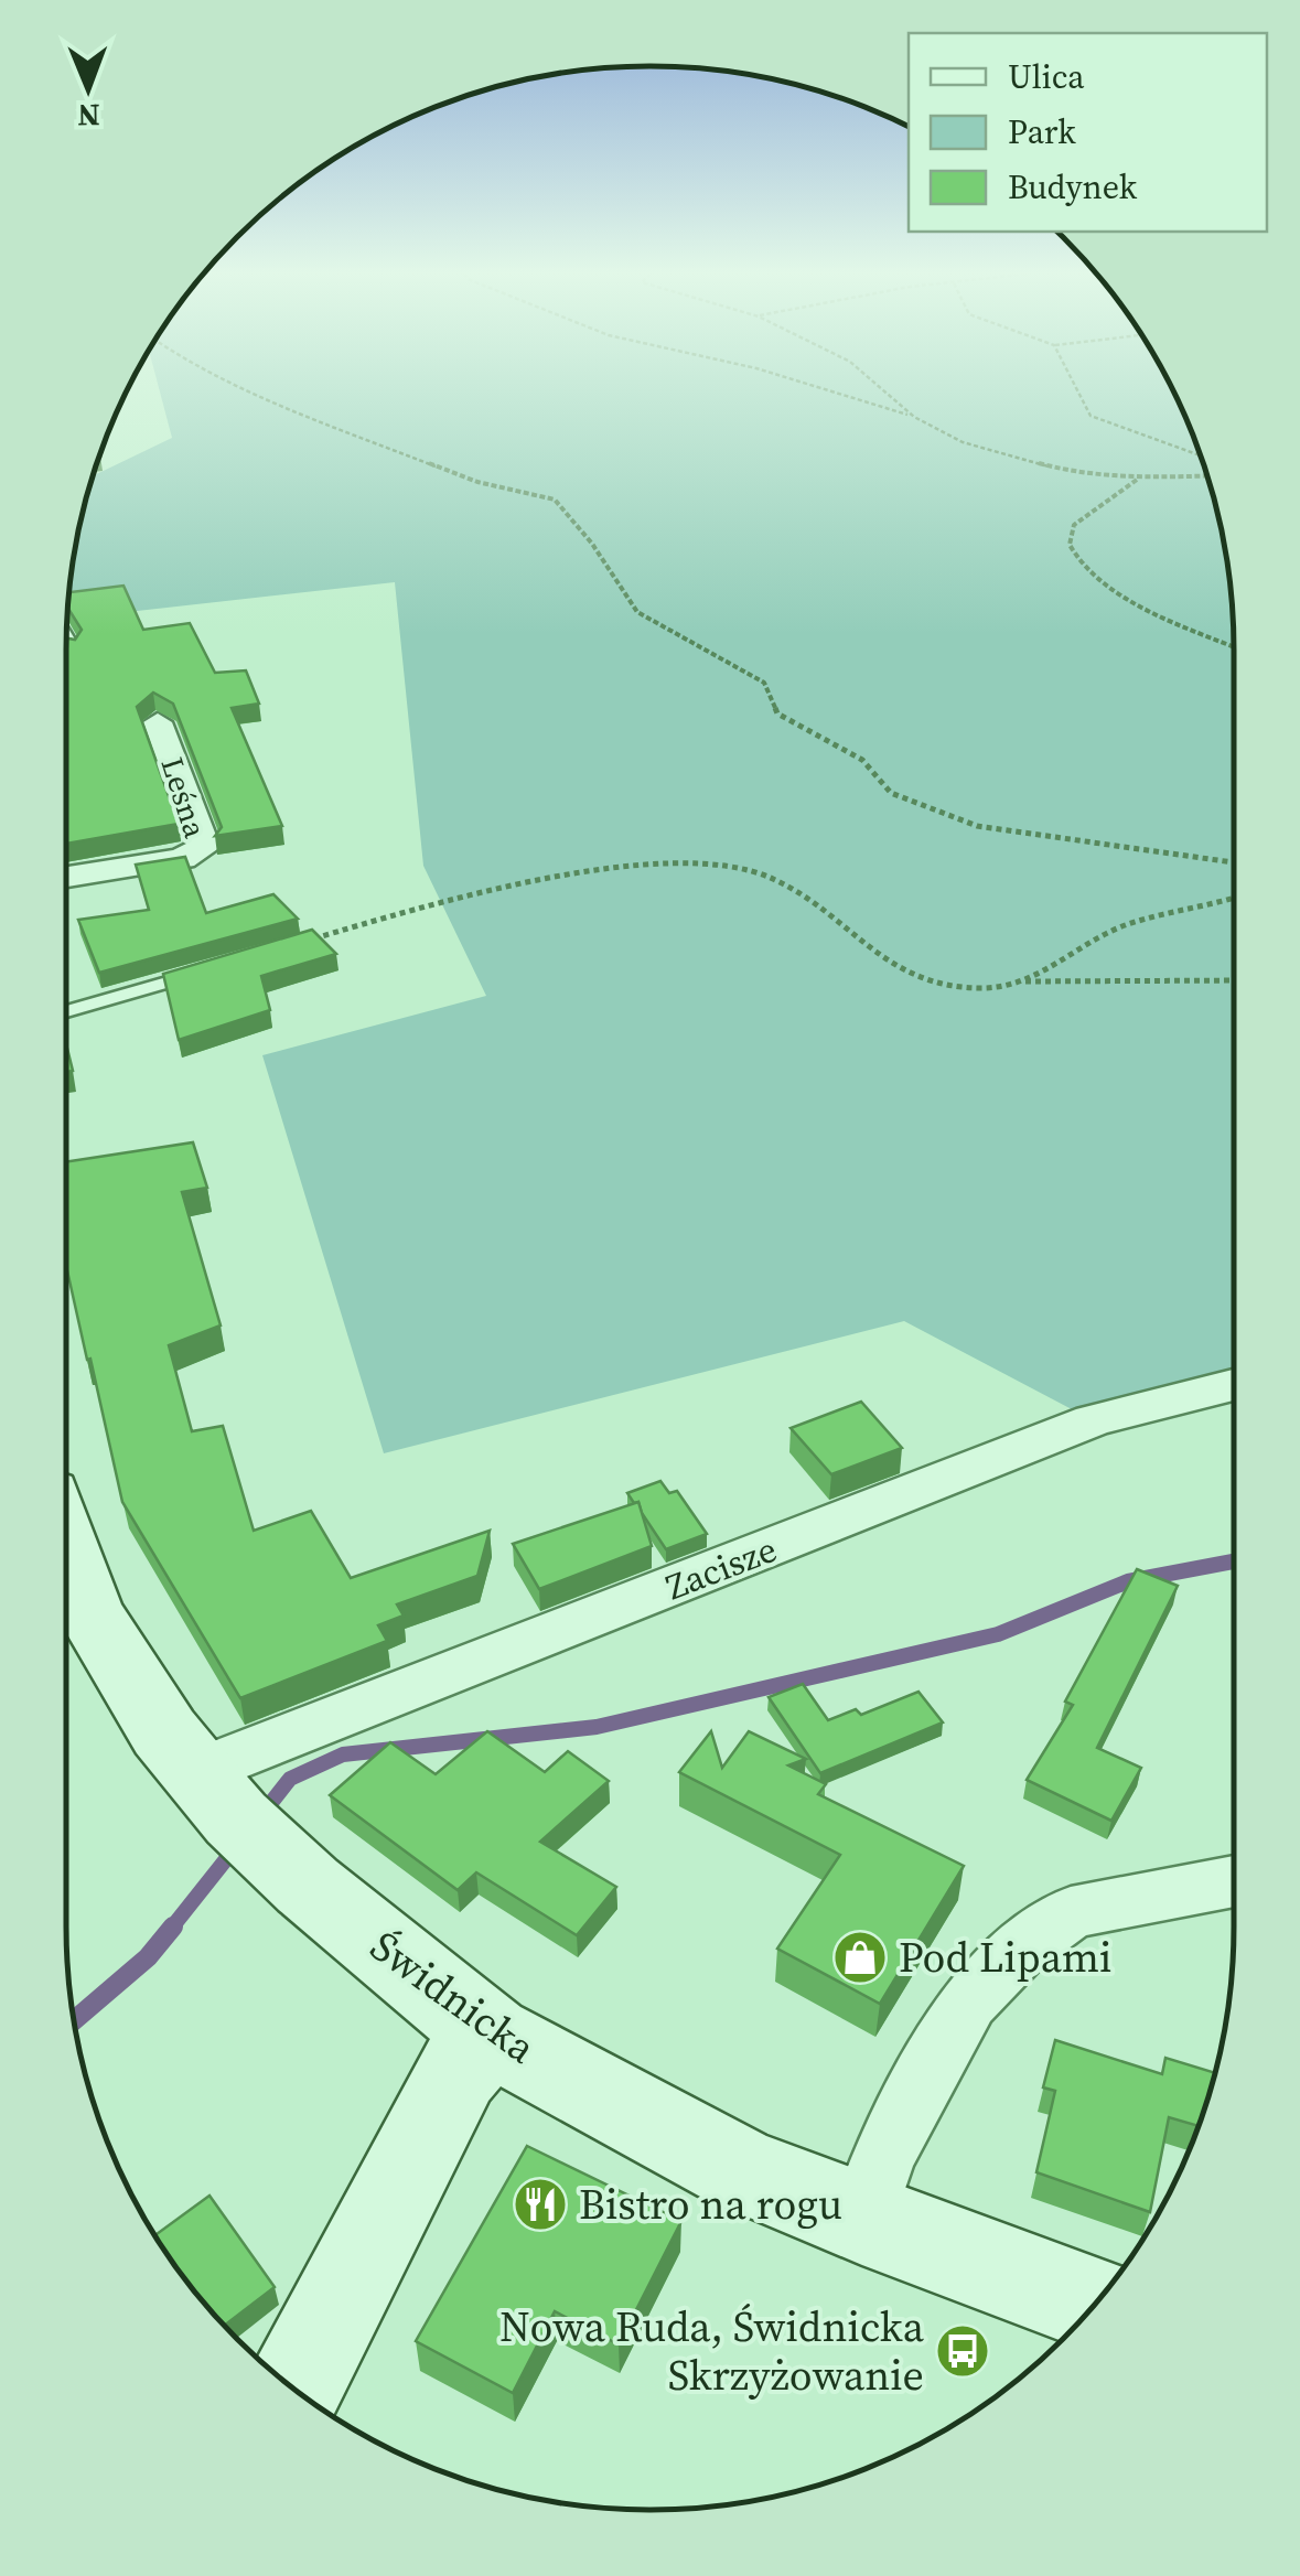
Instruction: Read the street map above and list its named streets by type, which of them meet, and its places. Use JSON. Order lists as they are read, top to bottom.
{
  "streets": {
    "street": ["Leśna", "Zacisze", "Świdnicka"]
  },
  "crossings": [
    ["Zacisze", "Świdnicka"]
  ],
  "places": {
    "shop": ["Pod Lipami"],
    "restaurant": ["Bistro na rogu"],
    "bus stop": ["Nowa Ruda, Świdnicka Skrzyżowanie"]
  },
  "legend": ["Ulica", "Park", "Budynek"],
  "north": "bottom"
}
